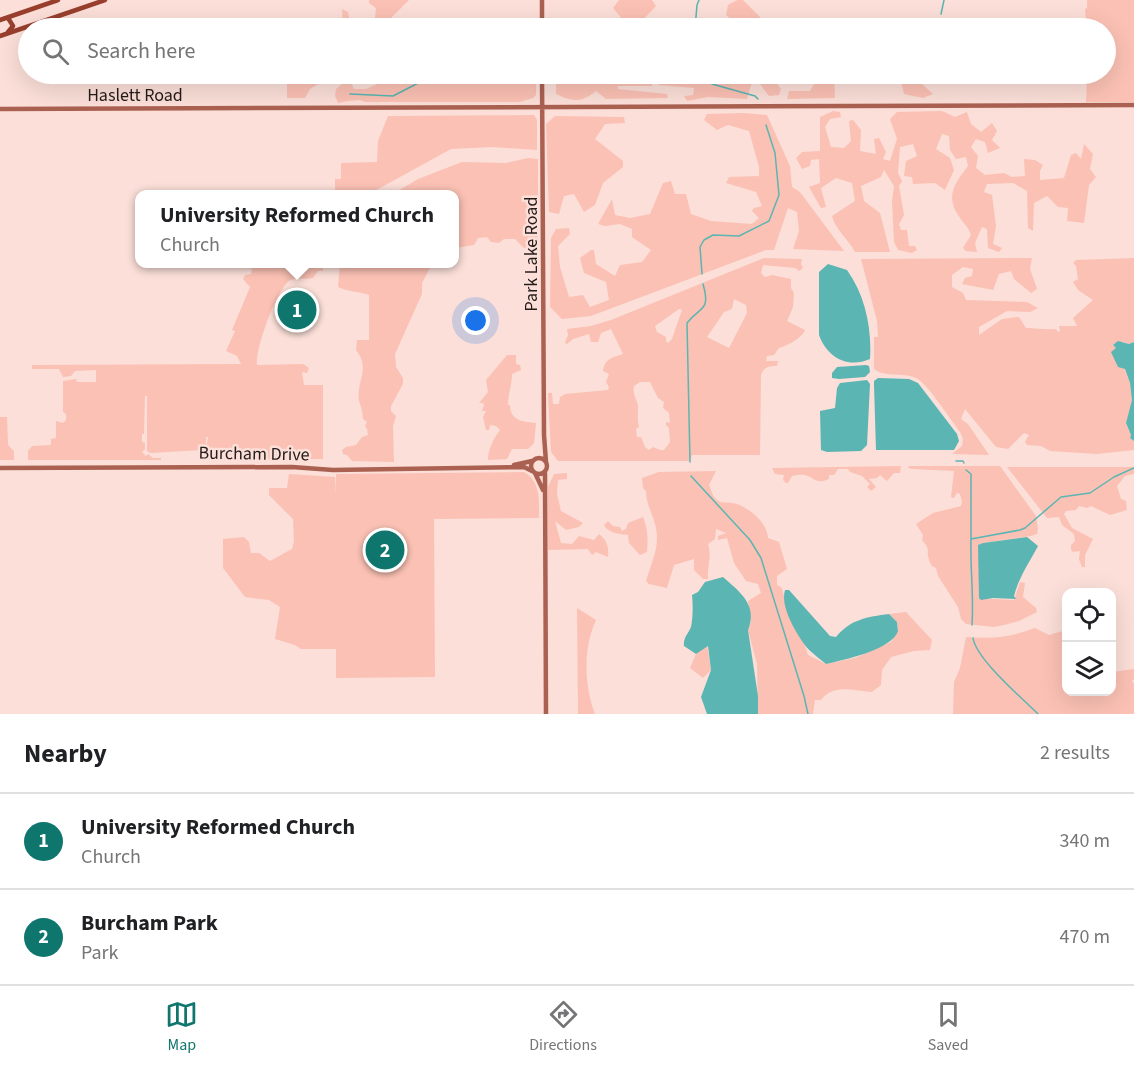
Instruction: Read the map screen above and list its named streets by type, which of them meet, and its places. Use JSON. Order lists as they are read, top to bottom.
{
  "streets": {
    "street": ["Haslett Road", "Park Lake Road", "Burcham Drive"]
  },
  "crossings": [
    ["Haslett Road", "Park Lake Road"],
    ["Park Lake Road", "Burcham Drive"]
  ],
  "page": {
    "search": "Search here",
    "popup": ["University Reformed Church", "Church"],
    "pins": ["1", "2"],
    "heading": ["Nearby", "2 results"],
    "list": [
      {
        "mark": "1",
        "name": "University Reformed Church",
        "note": "Church",
        "value": "340 m"
      },
      {
        "mark": "2",
        "name": "Burcham Park",
        "note": "Park",
        "value": "470 m"
      }
    ],
    "nav": ["Map", "Directions", "Saved"]
  }
}
